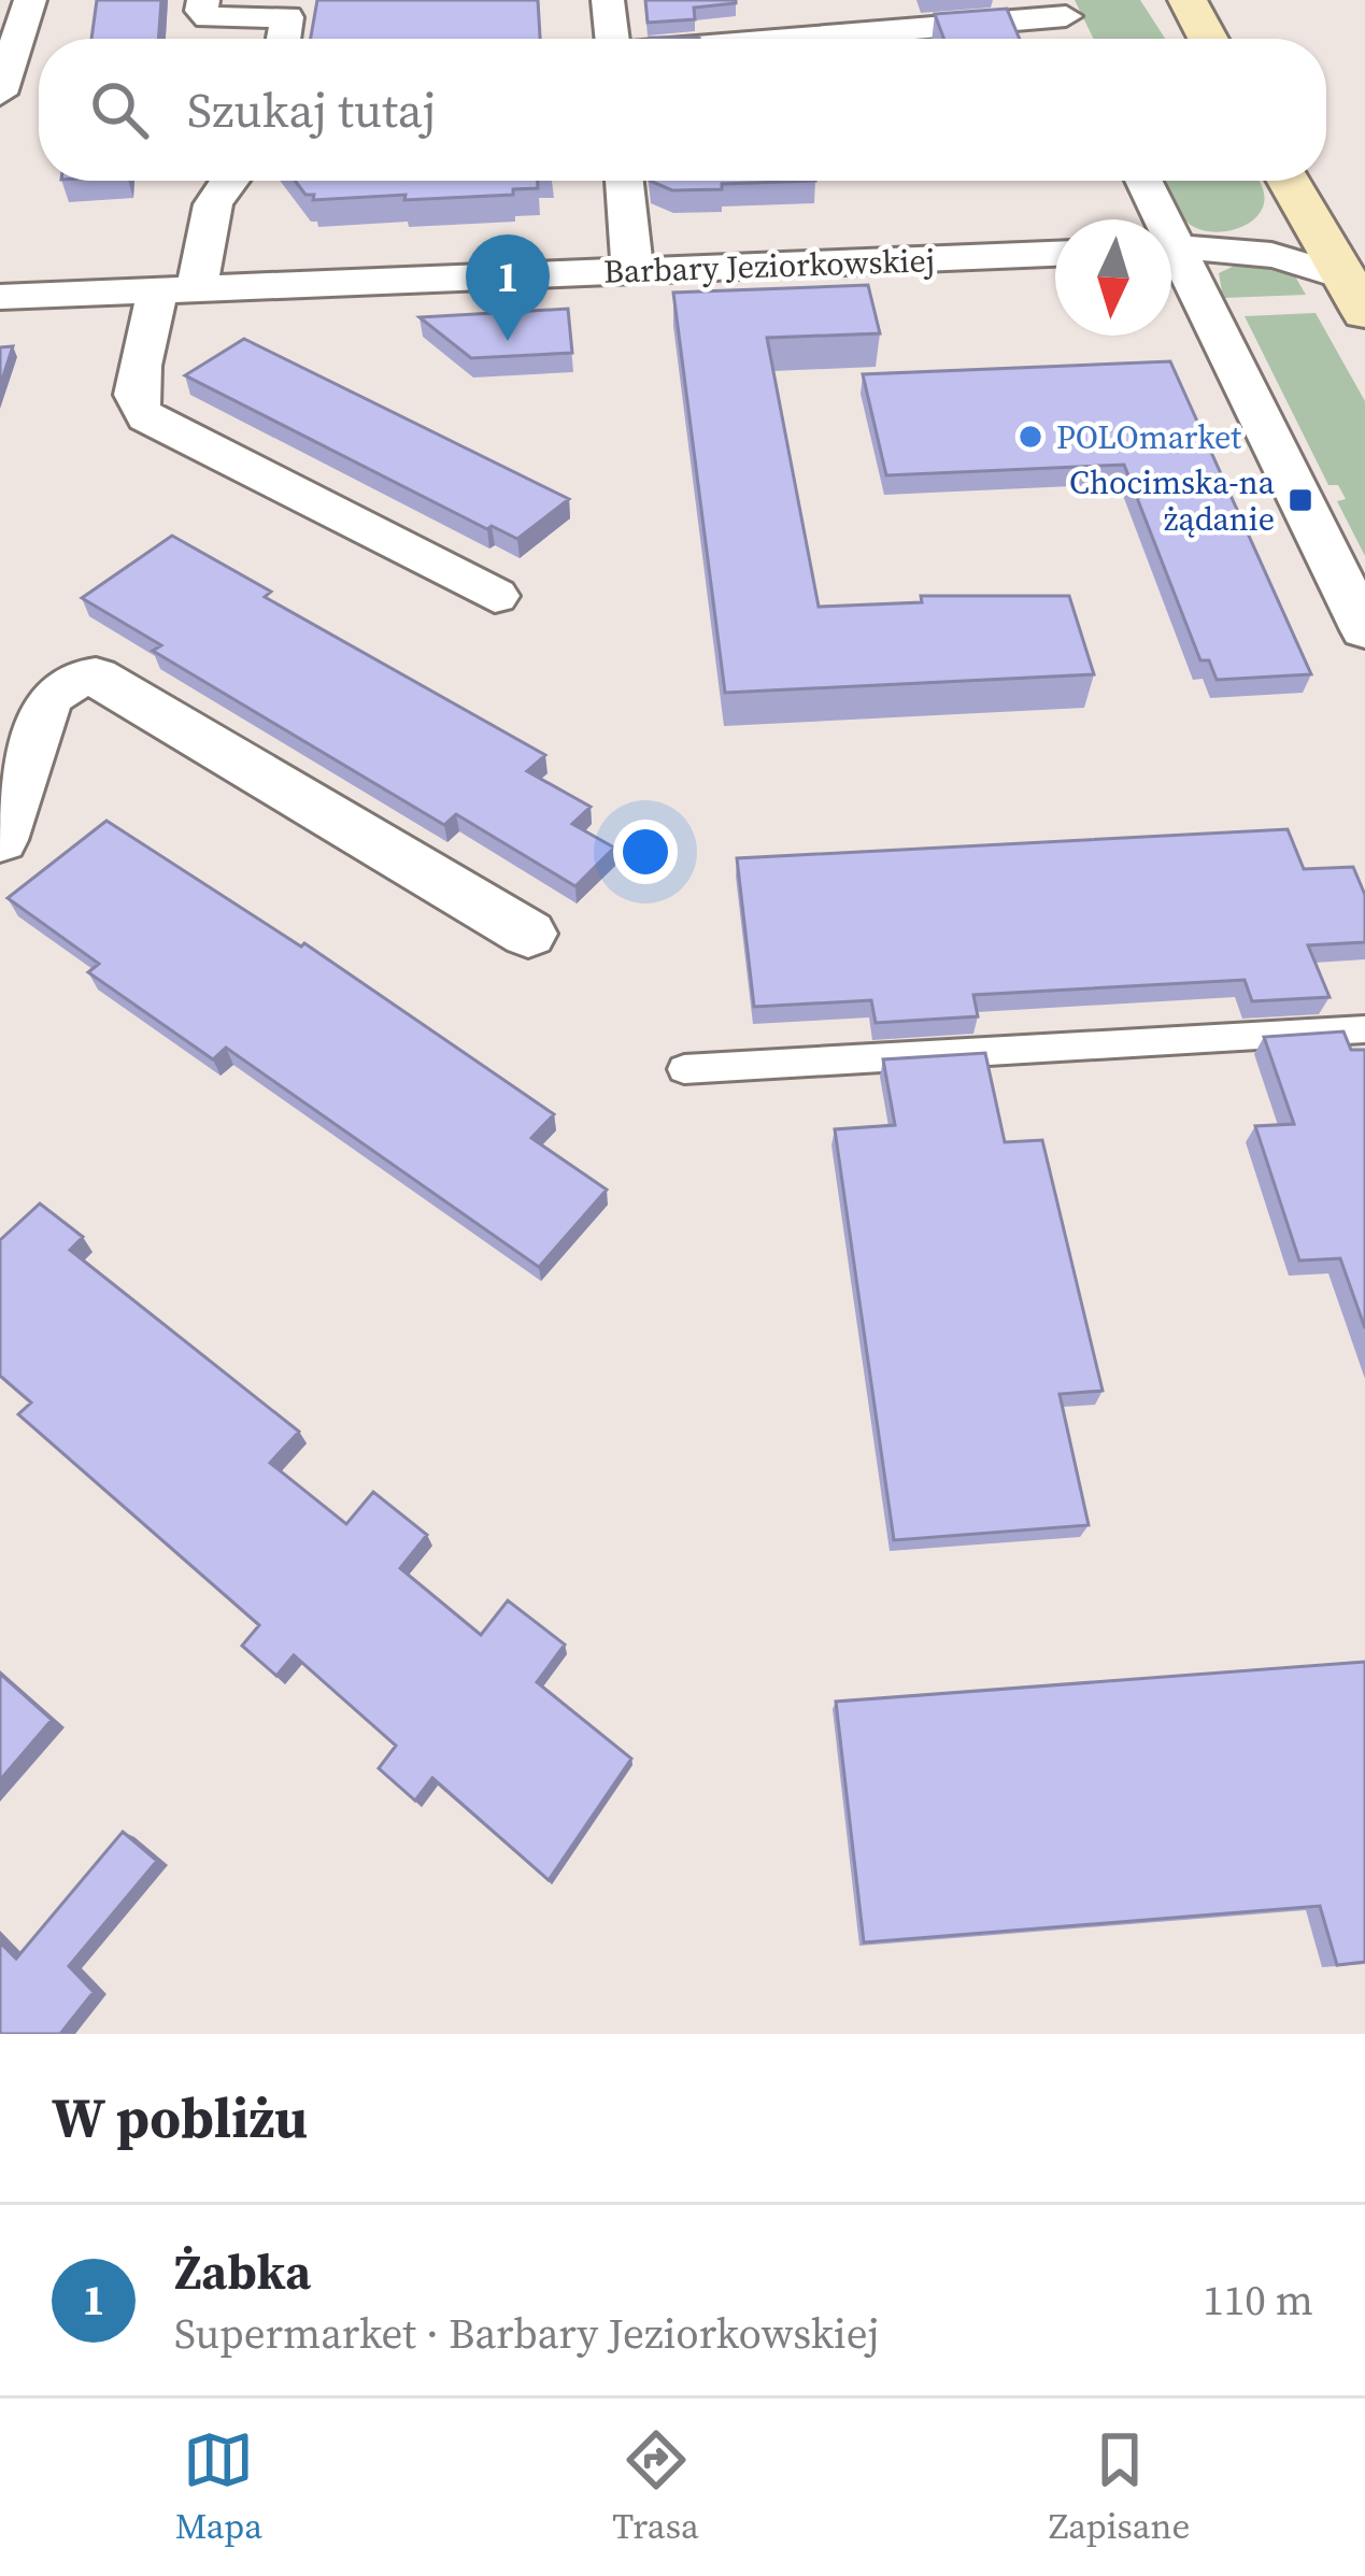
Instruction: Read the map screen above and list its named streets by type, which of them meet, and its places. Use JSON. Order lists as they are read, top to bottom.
{
  "streets": {
    "street": ["Barbary Jeziorkowskiej"]
  },
  "places": {
    "other": ["POLOmarket"],
    "transit": ["Chocimska-na żądanie"]
  },
  "north": "bottom",
  "page": {
    "search": "Szukaj tutaj",
    "pins": "1",
    "heading": "W pobliżu",
    "list": [
      {
        "mark": "1",
        "name": "Żabka",
        "note": "Supermarket · Barbary Jeziorkowskiej",
        "value": "110 m"
      }
    ],
    "nav": ["Mapa", "Trasa", "Zapisane"]
  }
}
